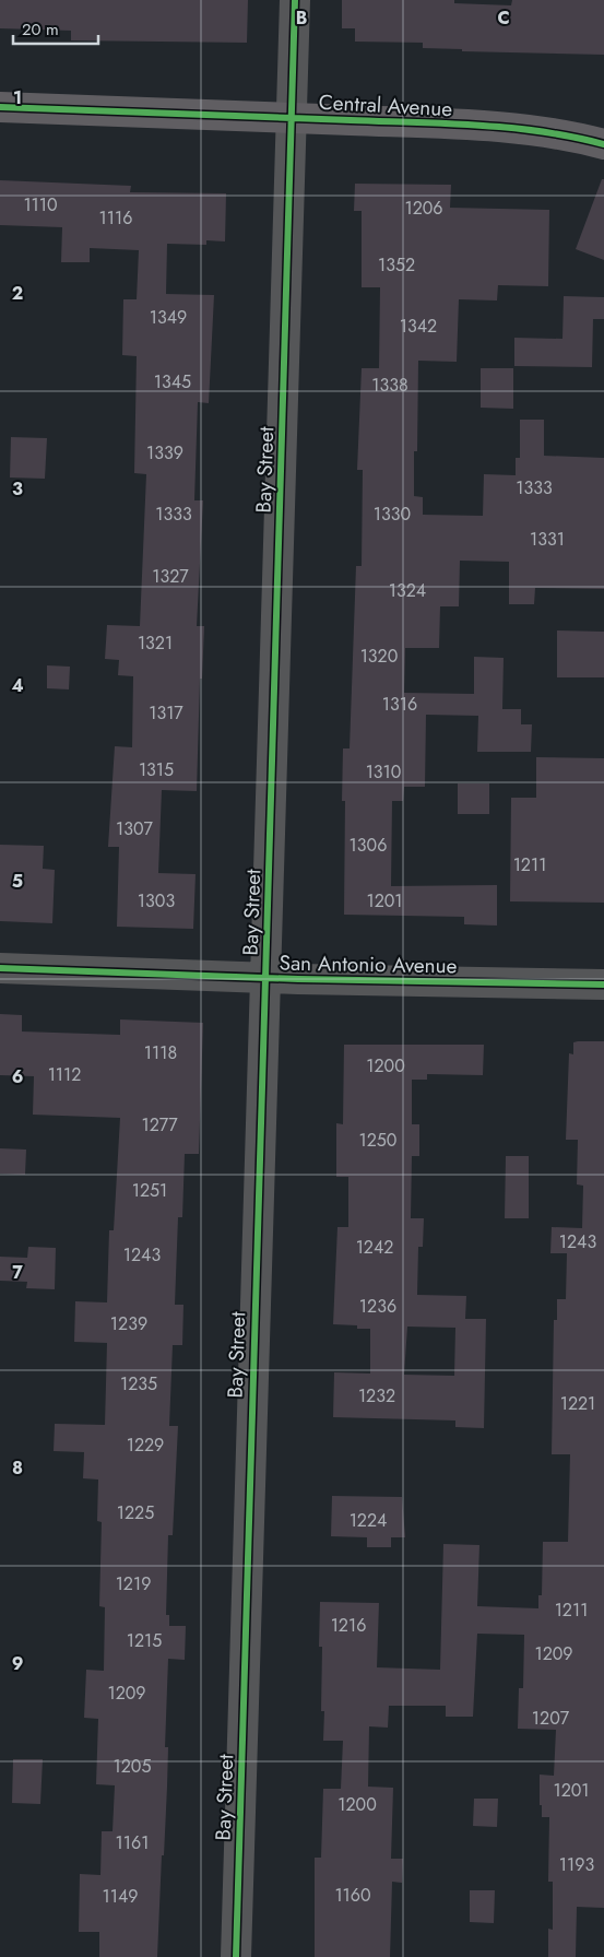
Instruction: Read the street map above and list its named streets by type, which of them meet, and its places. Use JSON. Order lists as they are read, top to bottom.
{
  "streets": {
    "main road": ["Central Avenue"],
    "street": ["Bay Street", "San Antonio Avenue"]
  },
  "crossings": [
    ["Central Avenue", "Bay Street"],
    ["Bay Street", "San Antonio Avenue"]
  ],
  "house_numbers": [
    "1110",
    "1206",
    "1116",
    "1352",
    "1349",
    "1342",
    "1345",
    "1338",
    "1339",
    "1333",
    "1333",
    "1330",
    "1331",
    "1327",
    "1324",
    "1321",
    "1320",
    "1316",
    "1317",
    "1315",
    "1310",
    "1307",
    "1306",
    "1211",
    "1303",
    "1201",
    "1118",
    "1200",
    "1112",
    "1277",
    "1250",
    "1251",
    "1243",
    "1242",
    "1243",
    "1236",
    "1239",
    "1235",
    "1232",
    "1221",
    "1229",
    "1225",
    "1224",
    "1219",
    "1211",
    "1216",
    "1215",
    "1209",
    "1209",
    "1207",
    "1205",
    "1201",
    "1200",
    "1161",
    "1193",
    "1160",
    "1149"
  ],
  "scale_bar": "20 m",
  "grid": {
    "columns": ["B", "C"],
    "rows": [
      "1",
      "2",
      "3",
      "4",
      "5",
      "6",
      "7",
      "8",
      "9"
    ]
  }
}
